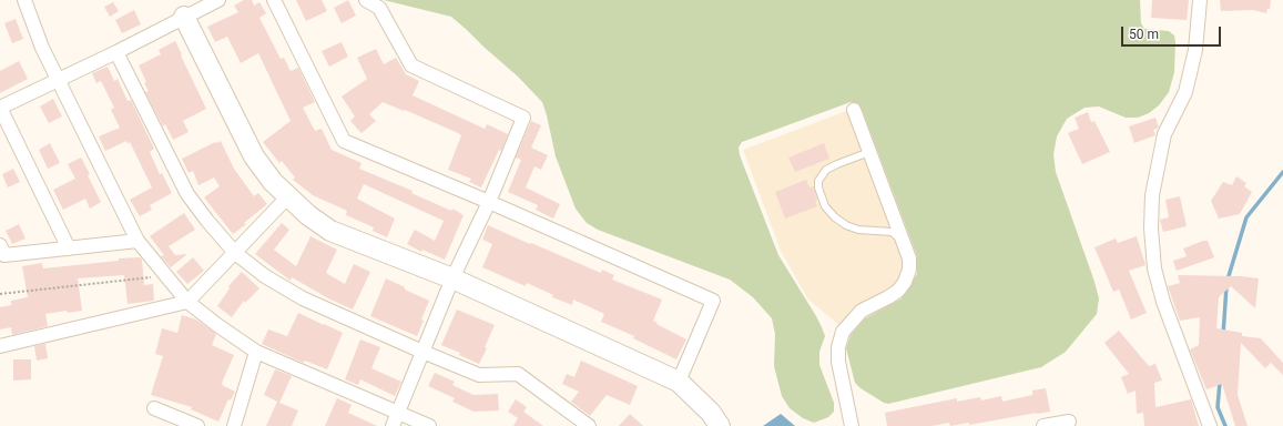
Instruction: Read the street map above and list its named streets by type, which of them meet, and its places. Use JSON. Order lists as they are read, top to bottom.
{
  "scale_bar": "50 m"
}
